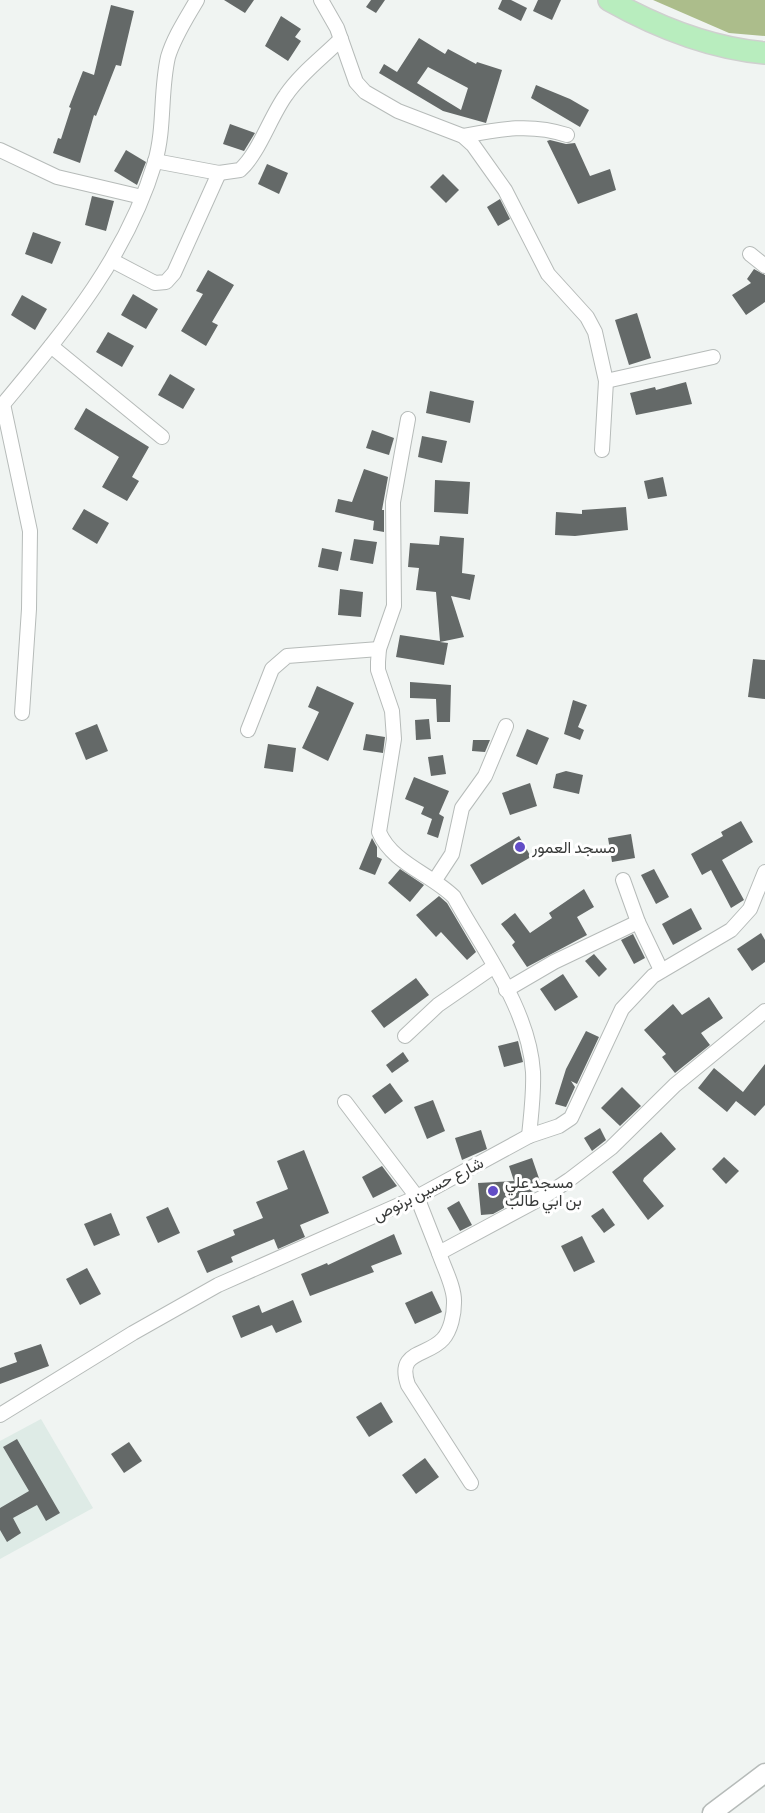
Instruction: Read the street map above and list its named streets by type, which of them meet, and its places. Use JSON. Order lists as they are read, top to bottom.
{
  "streets": {
    "street": ["شارع حسين برنوص"]
  },
  "places": ["مسجد العمور", "مسجد علي بن ابي طالب"]
}
